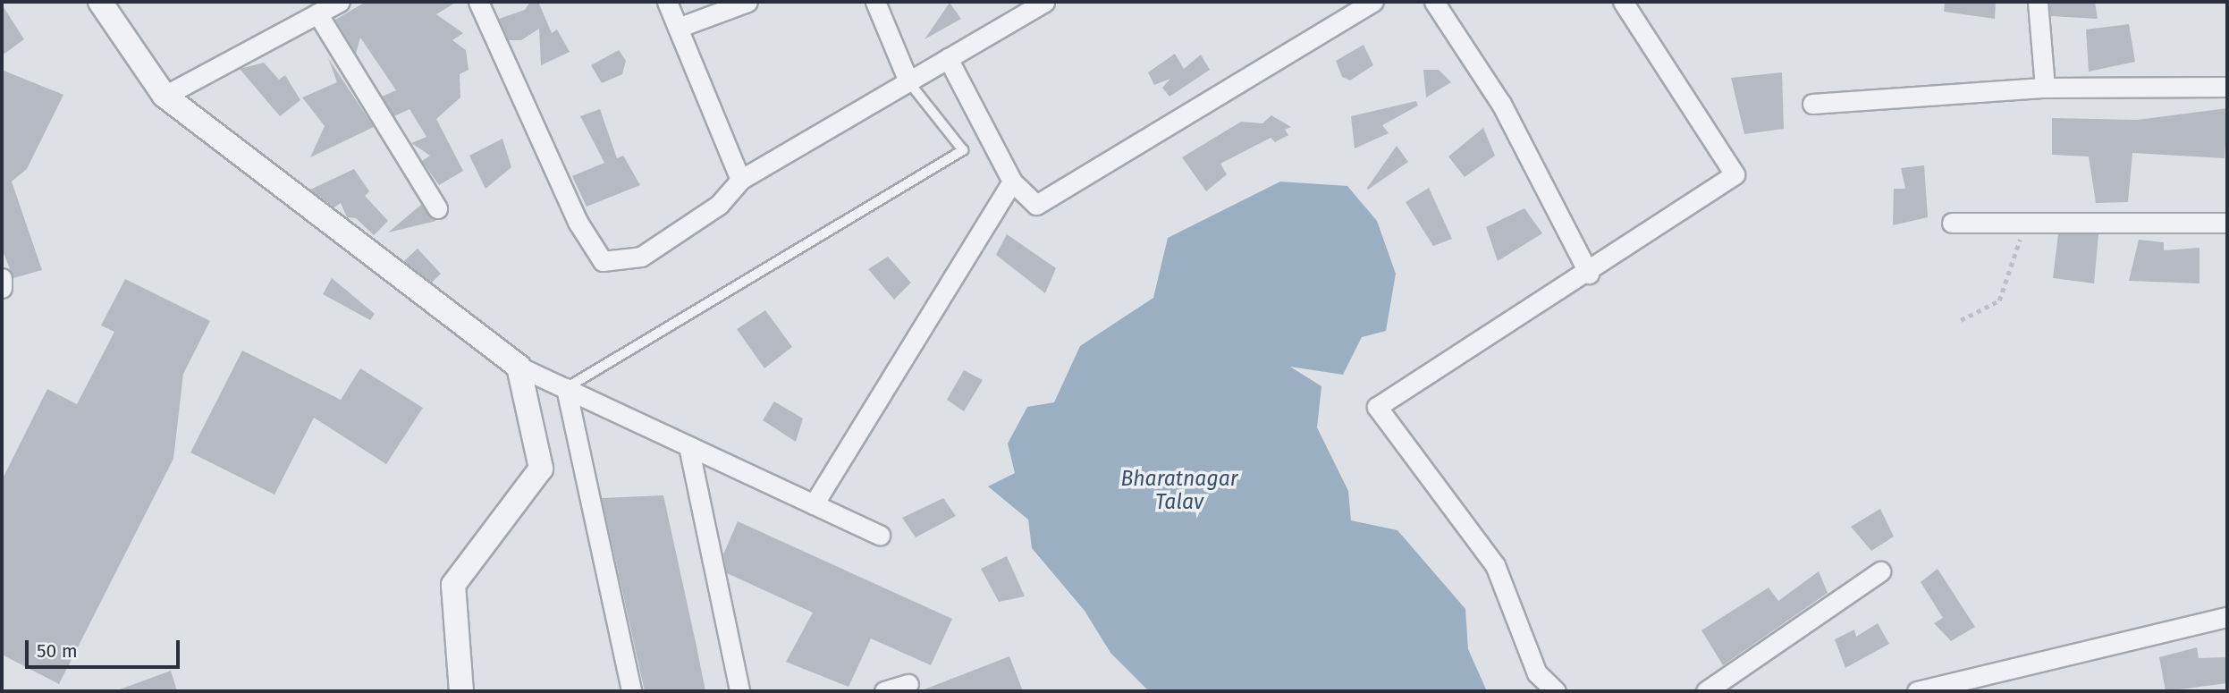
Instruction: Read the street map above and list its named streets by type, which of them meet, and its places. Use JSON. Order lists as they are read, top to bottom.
{
  "water": ["Bharatnagar Talav"],
  "scale_bar": "50 m"
}
